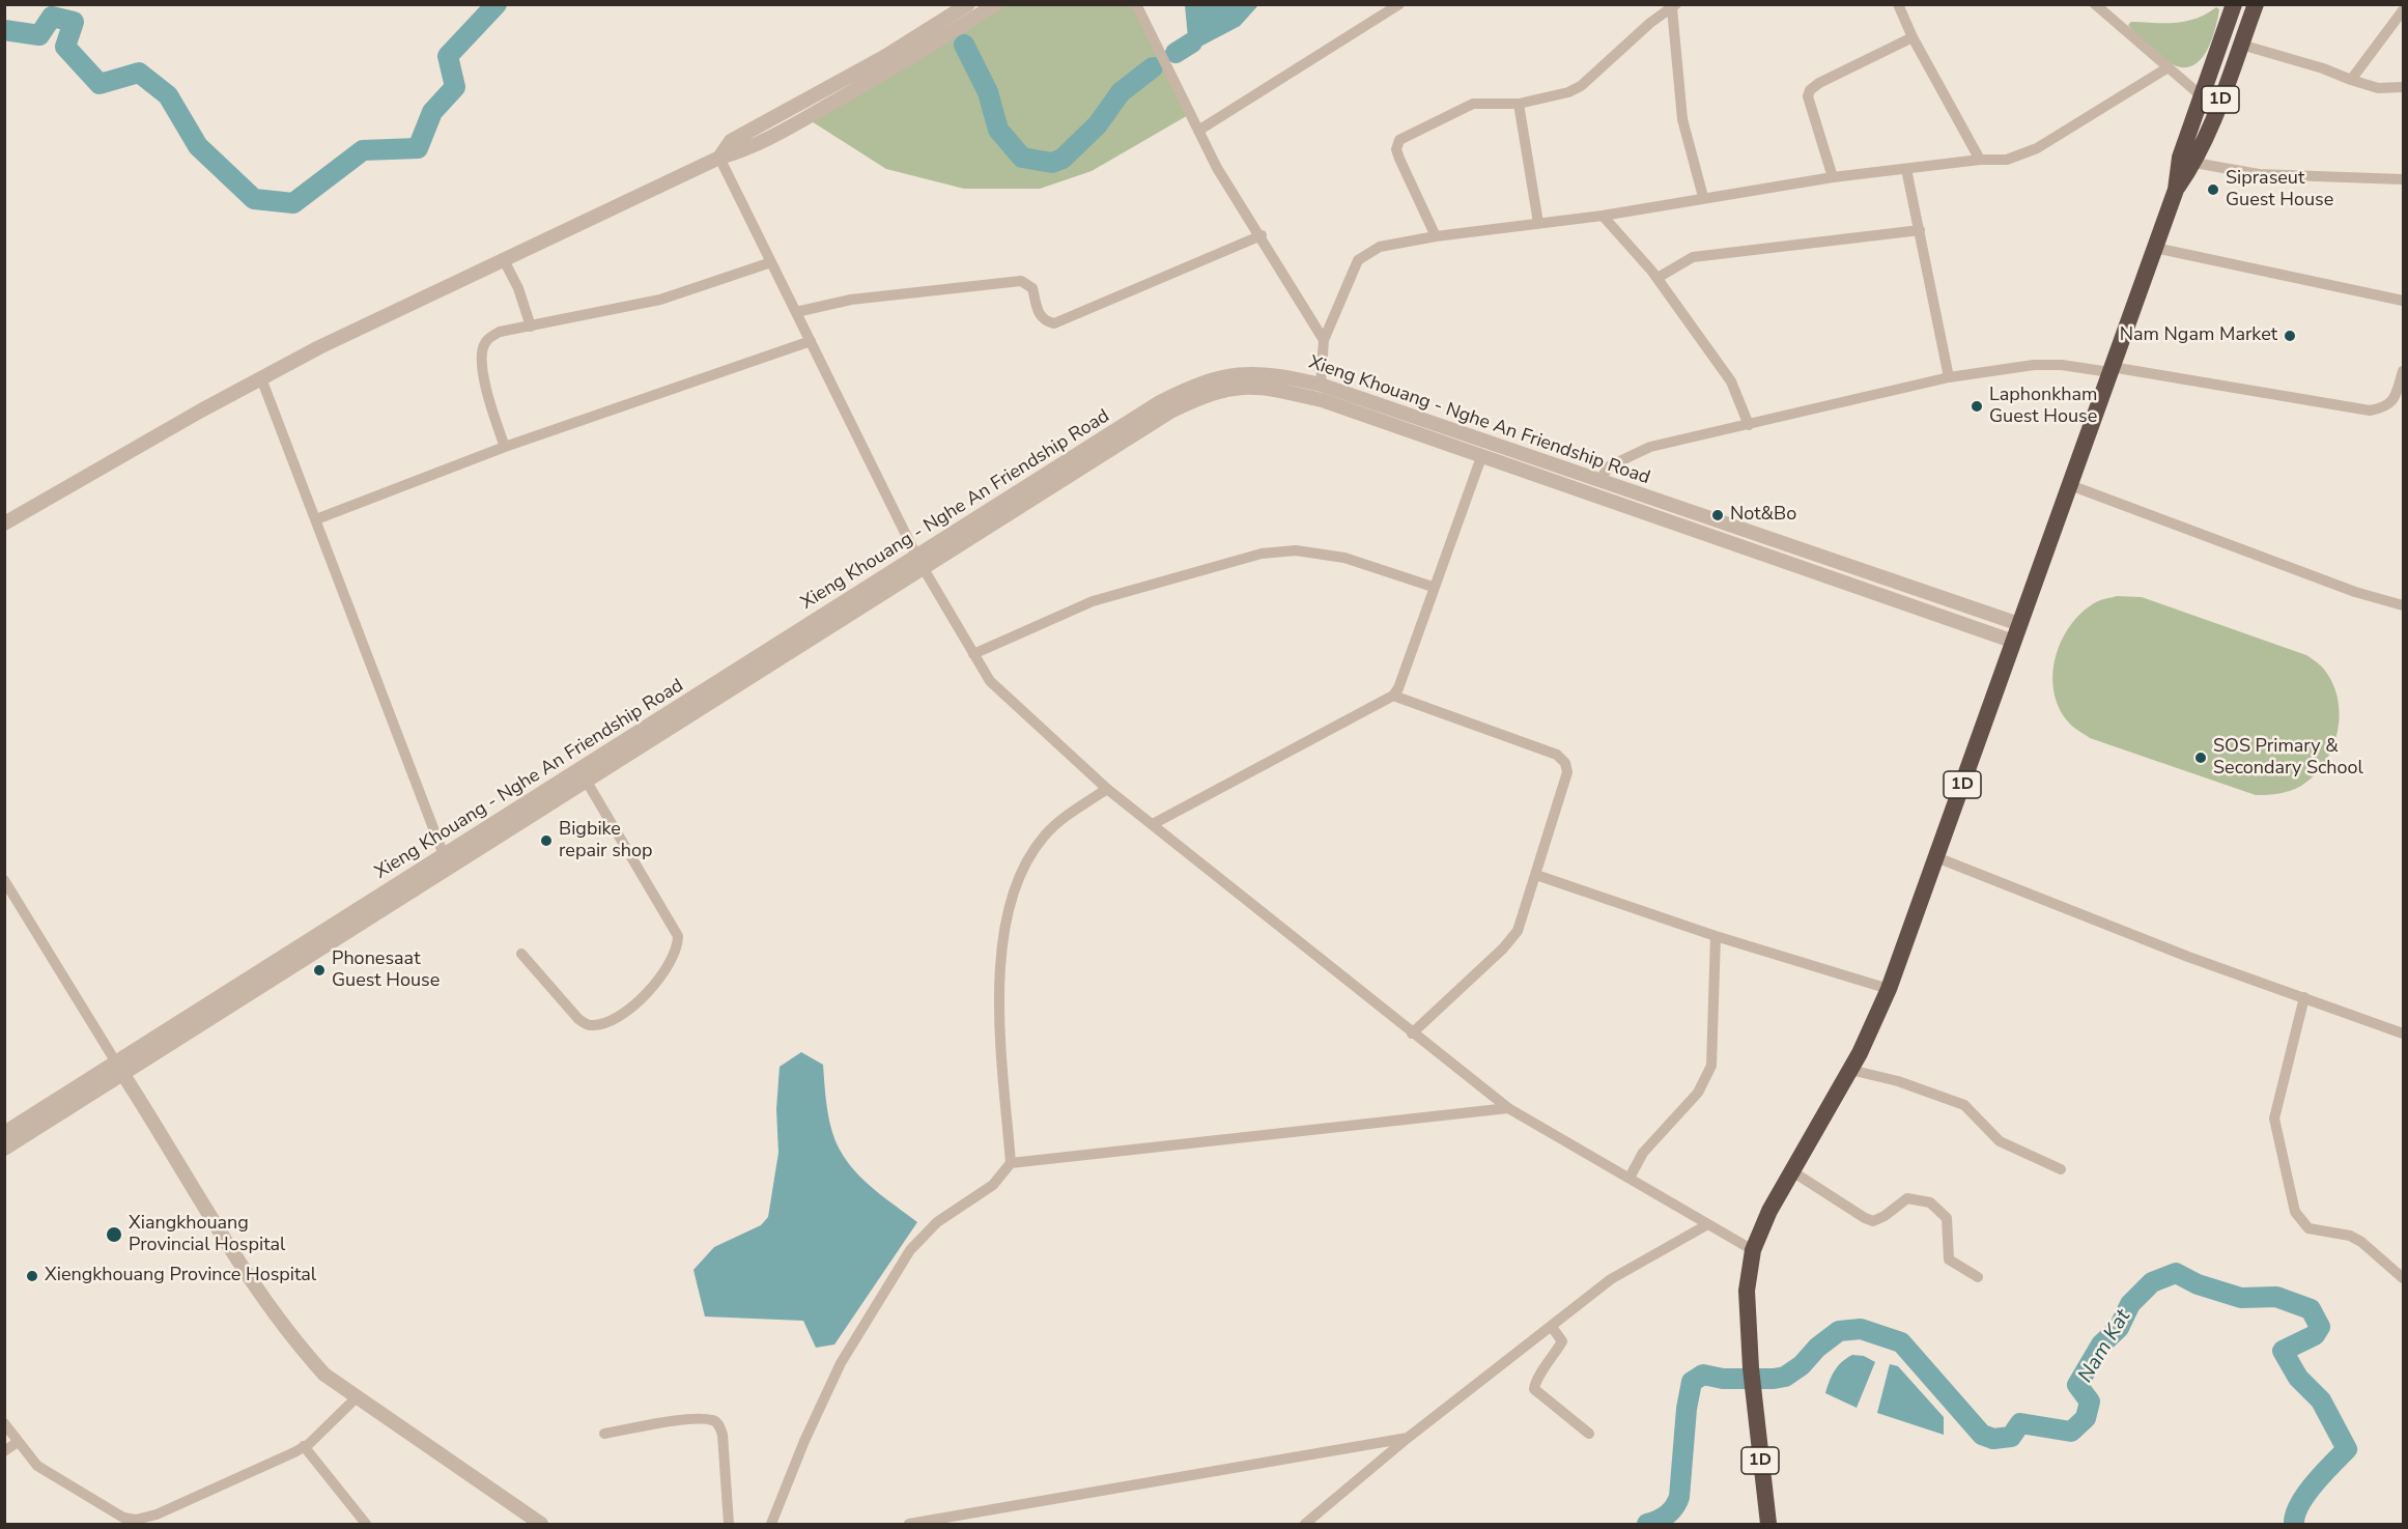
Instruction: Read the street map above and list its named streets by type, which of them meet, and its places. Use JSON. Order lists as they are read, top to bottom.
{
  "streets": {
    "highway": ["1D"],
    "street": ["Xieng Khouang - Nghe An Friendship Road"]
  },
  "crossings": [
    ["1D", "Xieng Khouang - Nghe An Friendship Road"]
  ],
  "water": ["Nam Kat"],
  "places": [
    "Sipraseut Guest House",
    "Nam Ngam Market",
    "Laphonkham Guest House",
    "Not&Bo",
    "SOS Primary & Secondary School",
    "Bigbike repair shop",
    "Phonesaat Guest House",
    "Xiangkhouang Provincial Hospital",
    "Xiengkhouang Province Hospital"
  ]
}
